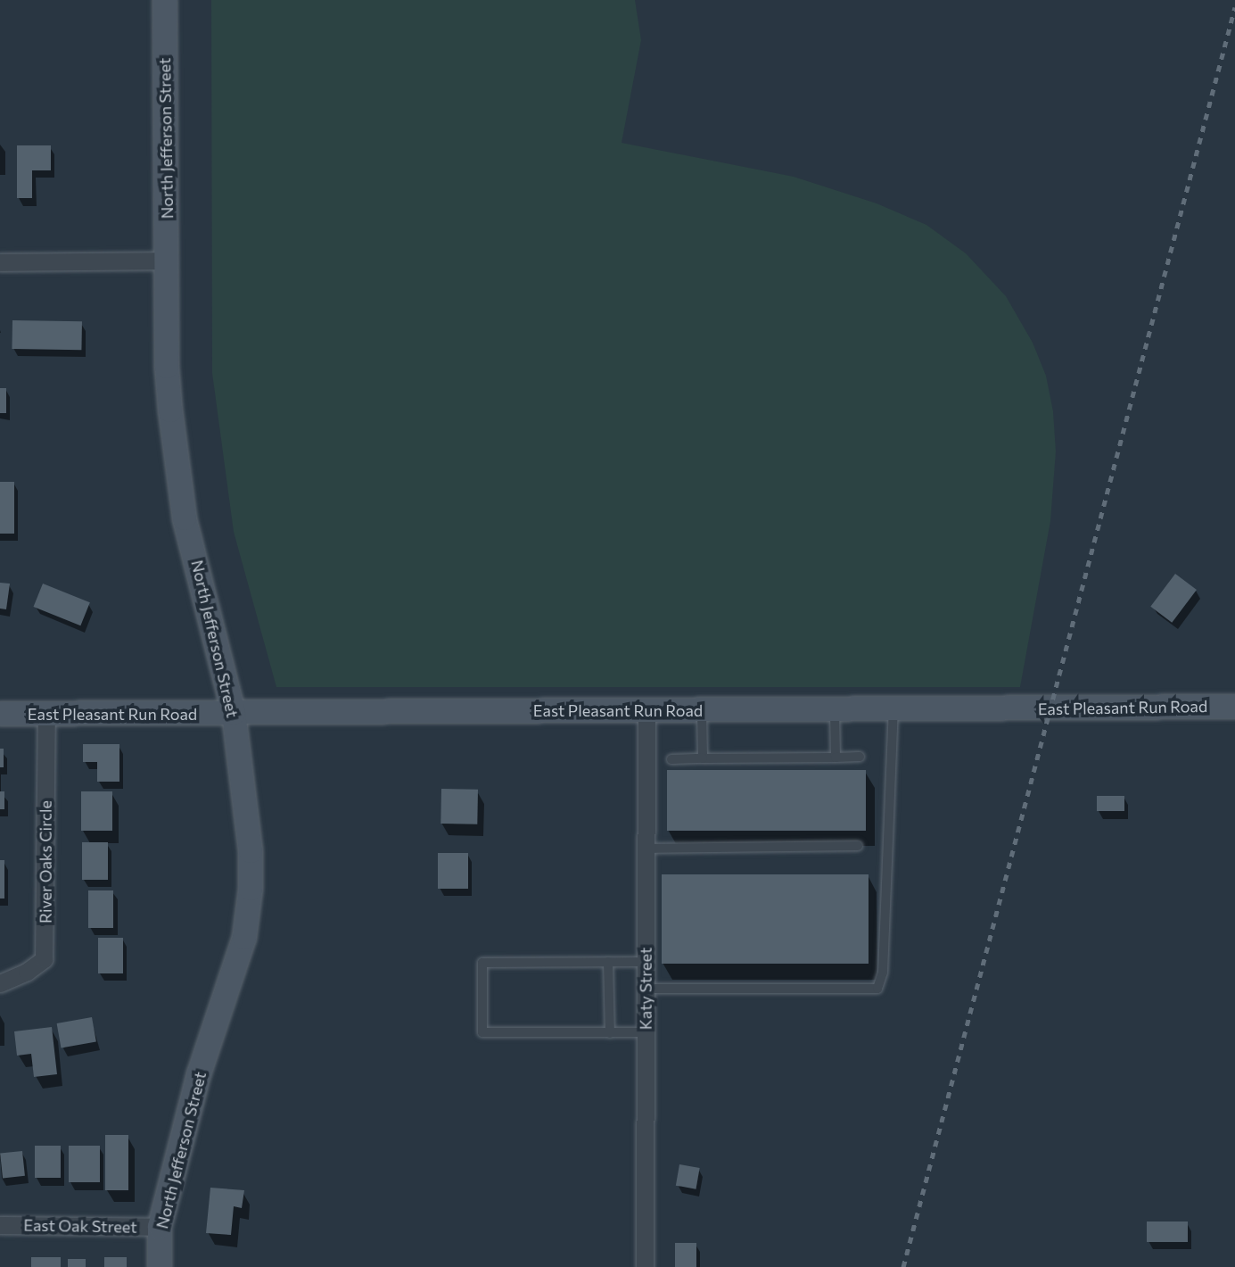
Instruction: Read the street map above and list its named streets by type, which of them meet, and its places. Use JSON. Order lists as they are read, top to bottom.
{
  "streets": {
    "street": [
      "North Jefferson Street",
      "East Pleasant Run Road",
      "River Oaks Circle",
      "Katy Street",
      "East Oak Street"
    ]
  },
  "crossings": [
    ["North Jefferson Street", "East Pleasant Run Road"],
    ["North Jefferson Street", "East Oak Street"],
    ["East Pleasant Run Road", "River Oaks Circle"],
    ["East Pleasant Run Road", "Katy Street"]
  ]
}
